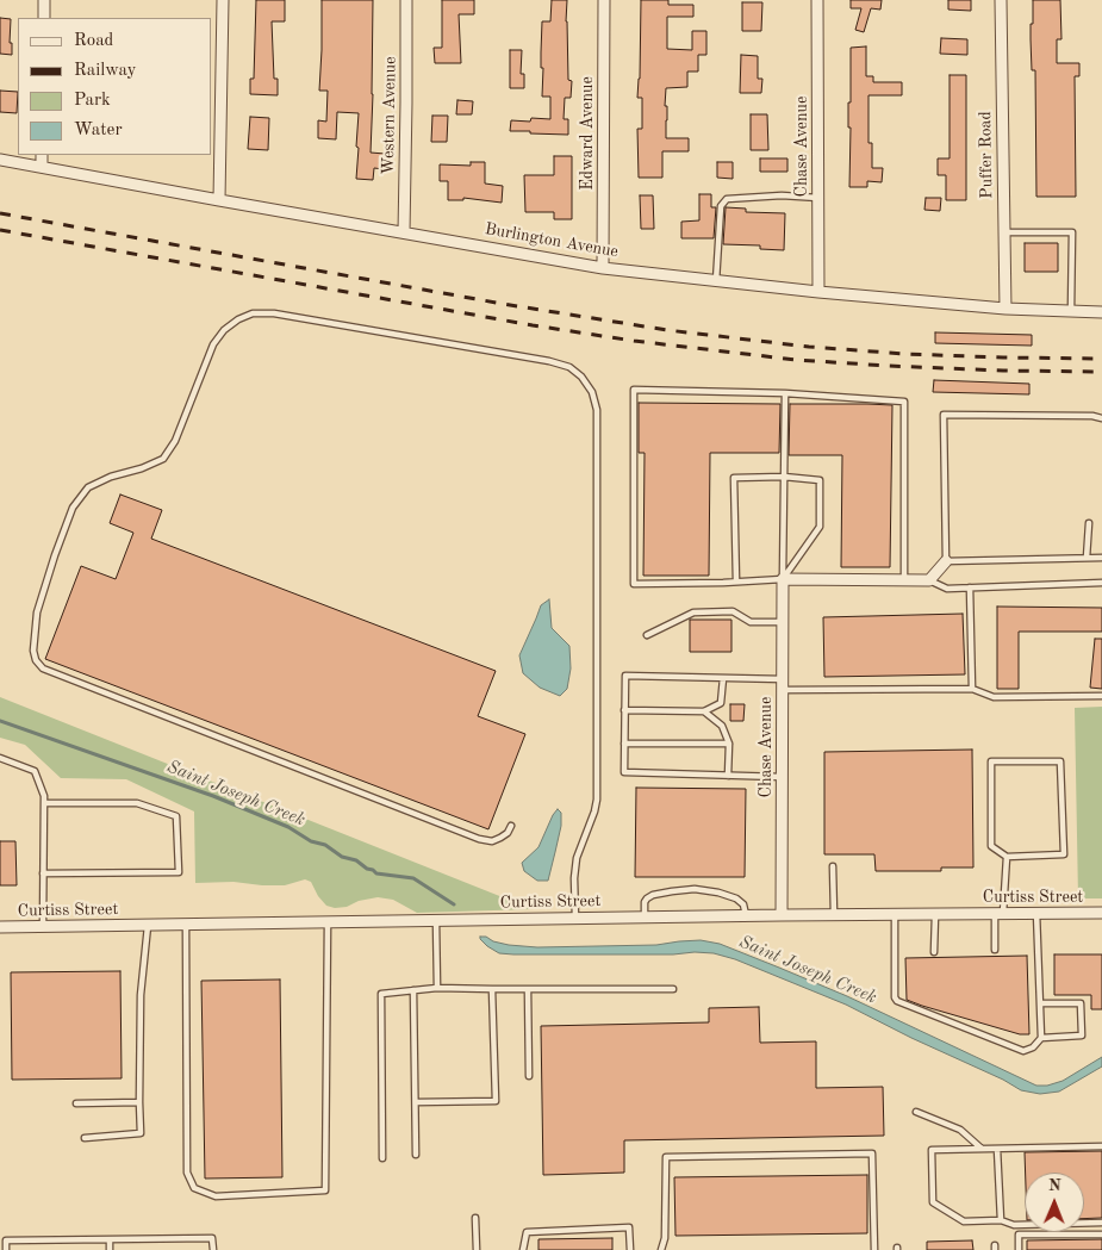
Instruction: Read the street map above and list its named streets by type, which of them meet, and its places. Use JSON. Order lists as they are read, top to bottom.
{
  "streets": {
    "street": [
      "Western Avenue",
      "Edward Avenue",
      "Chase Avenue",
      "Puffer Road",
      "Burlington Avenue",
      "Curtiss Street"
    ]
  },
  "crossings": [
    ["Western Avenue", "Burlington Avenue"],
    ["Edward Avenue", "Burlington Avenue"],
    ["Chase Avenue", "Burlington Avenue"],
    ["Chase Avenue", "Curtiss Street"],
    ["Puffer Road", "Burlington Avenue"]
  ],
  "water": ["Saint Joseph Creek"],
  "legend": [
    "Road",
    "Railway",
    "Park",
    "Water"
  ],
  "north": "top"
}
